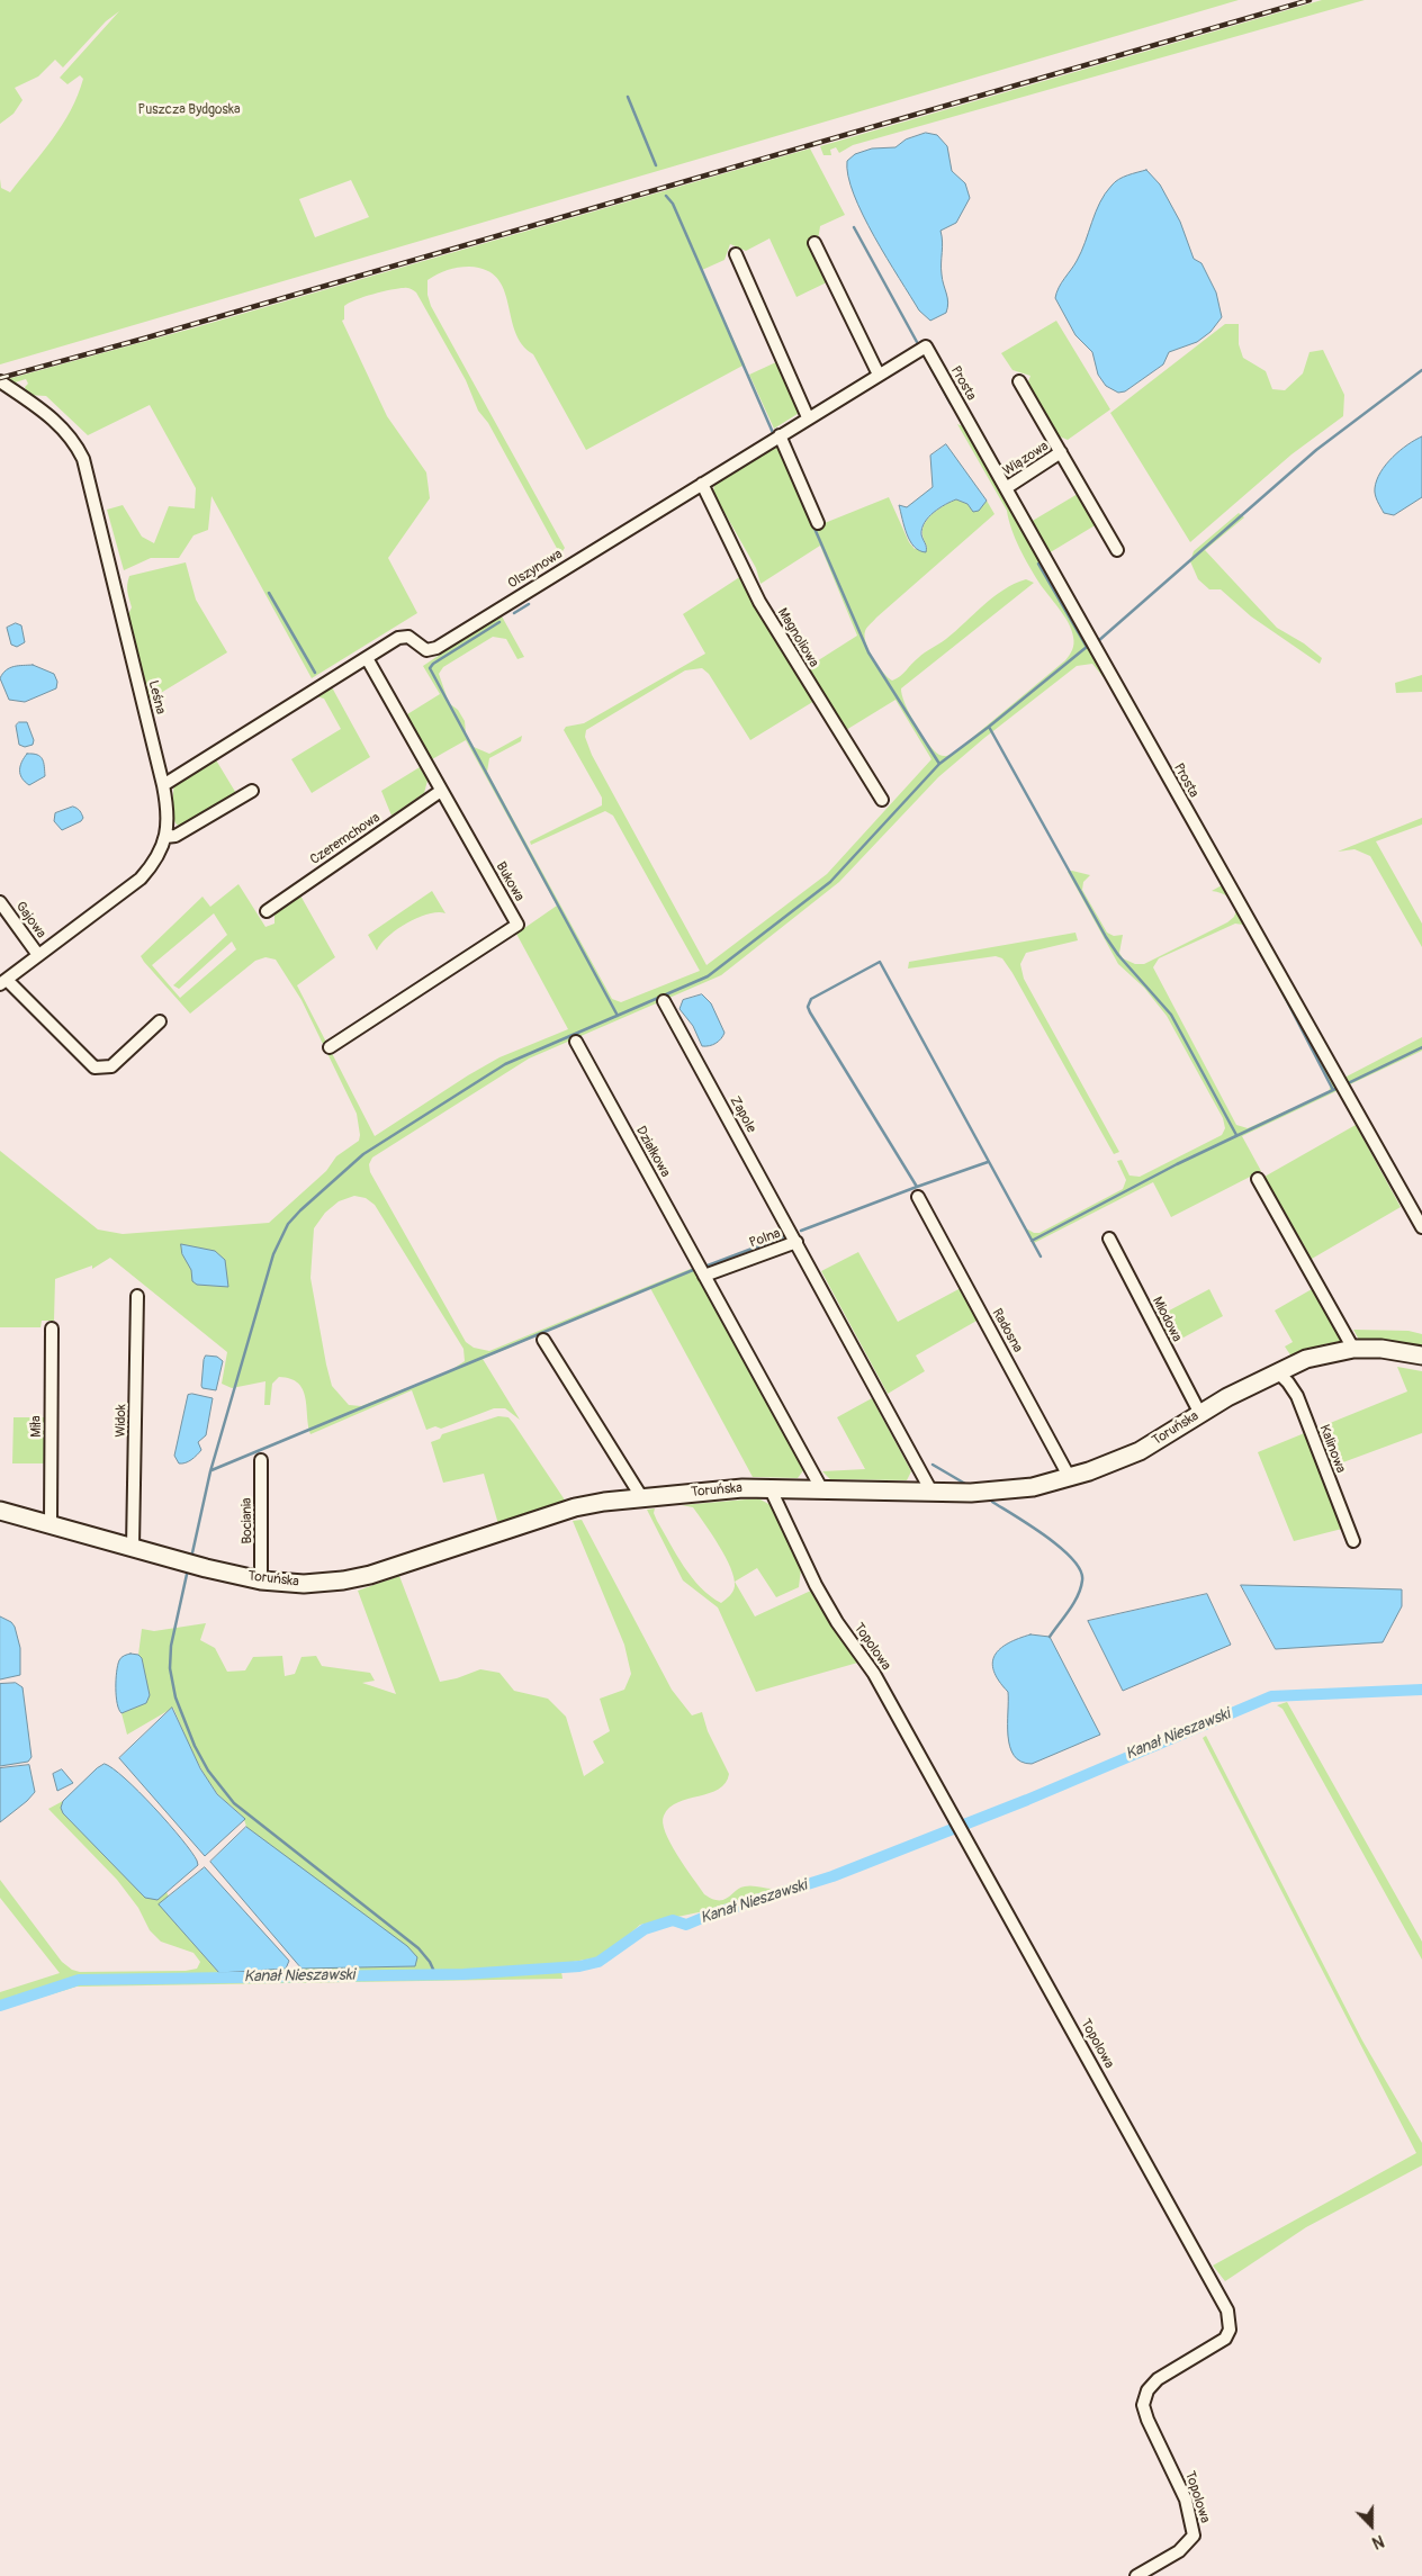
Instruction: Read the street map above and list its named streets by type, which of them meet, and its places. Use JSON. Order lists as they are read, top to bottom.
{
  "streets": {
    "main road": ["Toruńska"],
    "street": [
      "Prosta",
      "Wiązowa",
      "Olszynowa",
      "Magnoliowa",
      "Leśna",
      "Czeremchowa",
      "Bukowa",
      "Gajowa",
      "Zapole",
      "Działkowa",
      "Polna",
      "Miodowa",
      "Radosna",
      "Widok",
      "Miła",
      "Kalinowa",
      "Bociania",
      "Topolowa"
    ]
  },
  "crossings": [
    ["Prosta", "Wiązowa"],
    ["Prosta", "Olszynowa"],
    ["Olszynowa", "Magnoliowa"],
    ["Olszynowa", "Leśna"],
    ["Olszynowa", "Bukowa"],
    ["Leśna", "Gajowa"],
    ["Czeremchowa", "Bukowa"],
    ["Zapole", "Polna"],
    ["Działkowa", "Polna"],
    ["Polna", "Toruńska"],
    ["Miodowa", "Toruńska"],
    ["Radosna", "Toruńska"],
    ["Widok", "Toruńska"],
    ["Miła", "Toruńska"],
    ["Toruńska", "Kalinowa"],
    ["Toruńska", "Bociania"],
    ["Toruńska", "Topolowa"]
  ],
  "water": ["Kanał Nieszawski"],
  "parks": ["Puszcza Bydgoska"],
  "north": "bottom"
}
